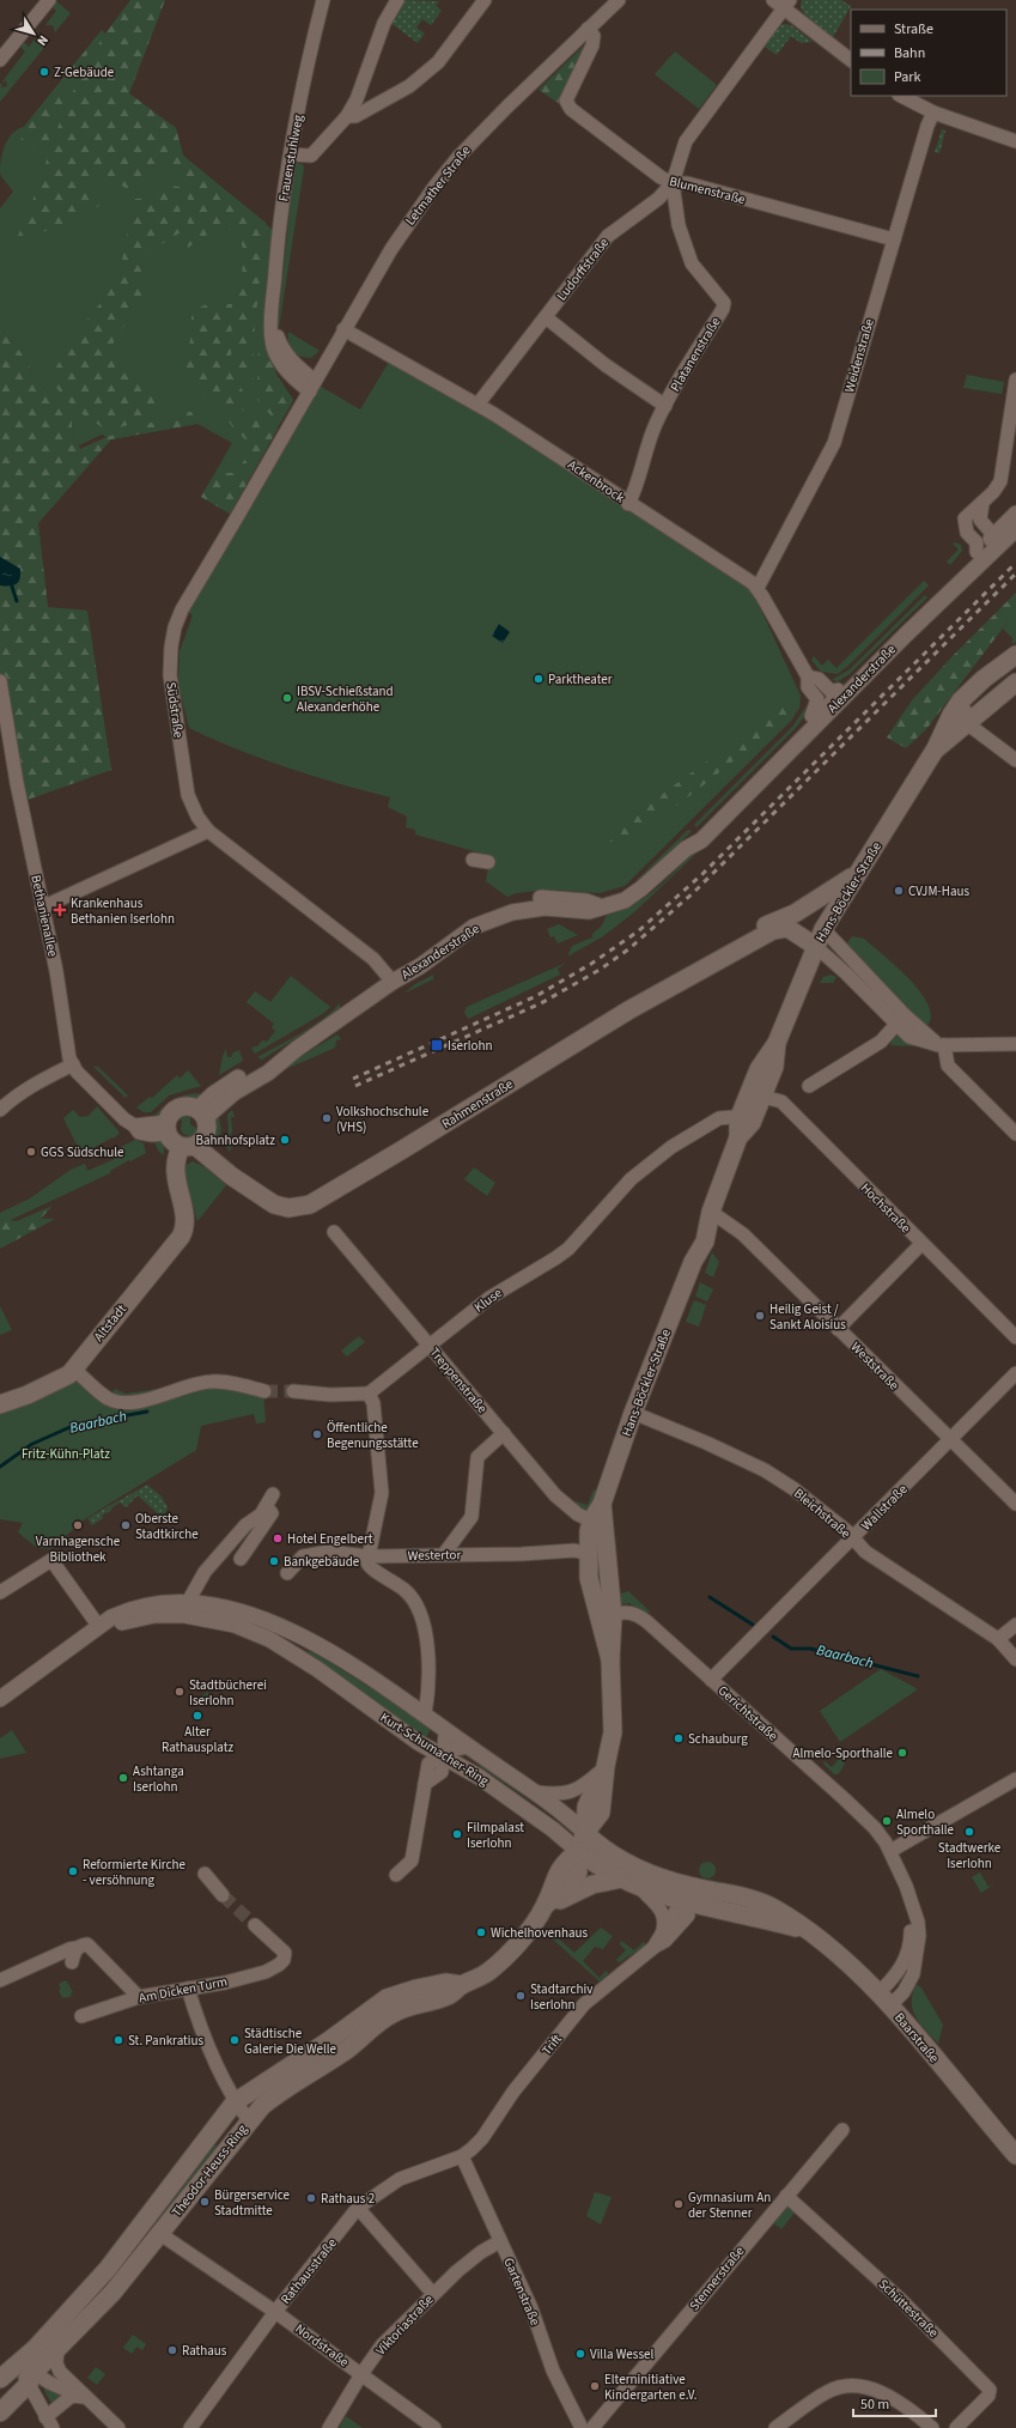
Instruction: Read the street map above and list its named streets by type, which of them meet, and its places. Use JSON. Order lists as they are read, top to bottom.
{
  "streets": {
    "main road": [
      "Hans-Böckler-Straße",
      "Rahmenstraße",
      "Altstadt",
      "Baarstraße",
      "Theodor-Heuss-Ring"
    ],
    "street": [
      "Frauenstuhlweg",
      "Letmather Straße",
      "Blumenstraße",
      "Ludorffstraße",
      "Platanenstraße",
      "Weidenstraße",
      "Ackenbrock",
      "Alexanderstraße",
      "Südstraße",
      "Bethanienallee",
      "Hochstraße",
      "Kluse",
      "Weststraße",
      "Treppenstraße",
      "Wallstraße",
      "Bleichstraße",
      "Westertor",
      "Gerichtstraße",
      "Kurt-Schumacher-Ring",
      "Am Dicken Turm",
      "Trift",
      "Rathausstraße",
      "Stennerstraße",
      "Gartenstraße",
      "Schüttestraße",
      "Viktoriastraße",
      "Nordstraße"
    ]
  },
  "crossings": [
    ["Frauenstuhlweg", "Letmather Straße"],
    ["Frauenstuhlweg", "Südstraße"],
    ["Letmather Straße", "Blumenstraße"],
    ["Letmather Straße", "Ackenbrock"],
    ["Letmather Straße", "Südstraße"],
    ["Blumenstraße", "Ludorffstraße"],
    ["Blumenstraße", "Platanenstraße"],
    ["Blumenstraße", "Weidenstraße"],
    ["Ludorffstraße", "Platanenstraße"],
    ["Ludorffstraße", "Ackenbrock"],
    ["Platanenstraße", "Ackenbrock"],
    ["Weidenstraße", "Ackenbrock"],
    ["Ackenbrock", "Alexanderstraße"],
    ["Alexanderstraße", "Südstraße"],
    ["Hans-Böckler-Straße", "Rahmenstraße"],
    ["Hans-Böckler-Straße", "Hochstraße"],
    ["Hans-Böckler-Straße", "Kluse"],
    ["Hans-Böckler-Straße", "Weststraße"],
    ["Hans-Böckler-Straße", "Treppenstraße"],
    ["Hans-Böckler-Straße", "Bleichstraße"],
    ["Hans-Böckler-Straße", "Westertor"],
    ["Hans-Böckler-Straße", "Gerichtstraße"],
    ["Hans-Böckler-Straße", "Kurt-Schumacher-Ring"],
    ["Hans-Böckler-Straße", "Baarstraße"],
    ["Hans-Böckler-Straße", "Theodor-Heuss-Ring"],
    ["Rahmenstraße", "Altstadt"],
    ["Kluse", "Treppenstraße"],
    ["Weststraße", "Wallstraße"],
    ["Wallstraße", "Bleichstraße"],
    ["Wallstraße", "Gerichtstraße"],
    ["Gerichtstraße", "Baarstraße"],
    ["Kurt-Schumacher-Ring", "Baarstraße"],
    ["Kurt-Schumacher-Ring", "Theodor-Heuss-Ring"],
    ["Baarstraße", "Trift"],
    ["Baarstraße", "Theodor-Heuss-Ring"],
    ["Trift", "Rathausstraße"],
    ["Trift", "Gartenstraße"],
    ["Theodor-Heuss-Ring", "Nordstraße"],
    ["Rathausstraße", "Gartenstraße"],
    ["Rathausstraße", "Nordstraße"],
    ["Stennerstraße", "Schüttestraße"],
    ["Gartenstraße", "Viktoriastraße"],
    ["Viktoriastraße", "Nordstraße"]
  ],
  "water": ["Baarbach"],
  "parks": ["Fritz-Kühn-Platz"],
  "places": {
    "other": [
      "Z-Gebäude",
      "Parktheater",
      "IBSV-Schießstand Alexanderhöhe",
      "CVJM-Haus",
      "Volkshochschule (VHS)",
      "Bahnhofsplatz",
      "GGS Südschule",
      "Heilig Geist / Sankt Aloisius",
      "Öffentliche Begenungsstätte",
      "Varnhagensche Bibliothek",
      "Oberste Stadtkirche",
      "Hotel Engelbert",
      "Bankgebäude",
      "Stadtbücherei Iserlohn",
      "Alter Rathausplatz",
      "Schauburg",
      "Almelo-Sporthalle",
      "Ashtanga Iserlohn",
      "Almelo Sporthalle",
      "Stadtwerke Iserlohn",
      "Filmpalast Iserlohn",
      "Reformierte Kirche - versöhnung",
      "Wichelhovenhaus",
      "Stadtarchiv Iserlohn",
      "St. Pankratius",
      "Städtische Galerie Die Welle",
      "Rathaus 2",
      "Bürgerservice Stadtmitte",
      "Gymnasium An der Stenner",
      "Rathaus",
      "Villa Wessel",
      "Elterninitiative Kindergarten e.V."
    ],
    "health": ["Krankenhaus Bethanien Iserlohn"],
    "transit": ["Iserlohn"]
  },
  "legend": ["Straße", "Bahn", "Park"],
  "scale_bar": "50 m",
  "north": "bottom right"
}
